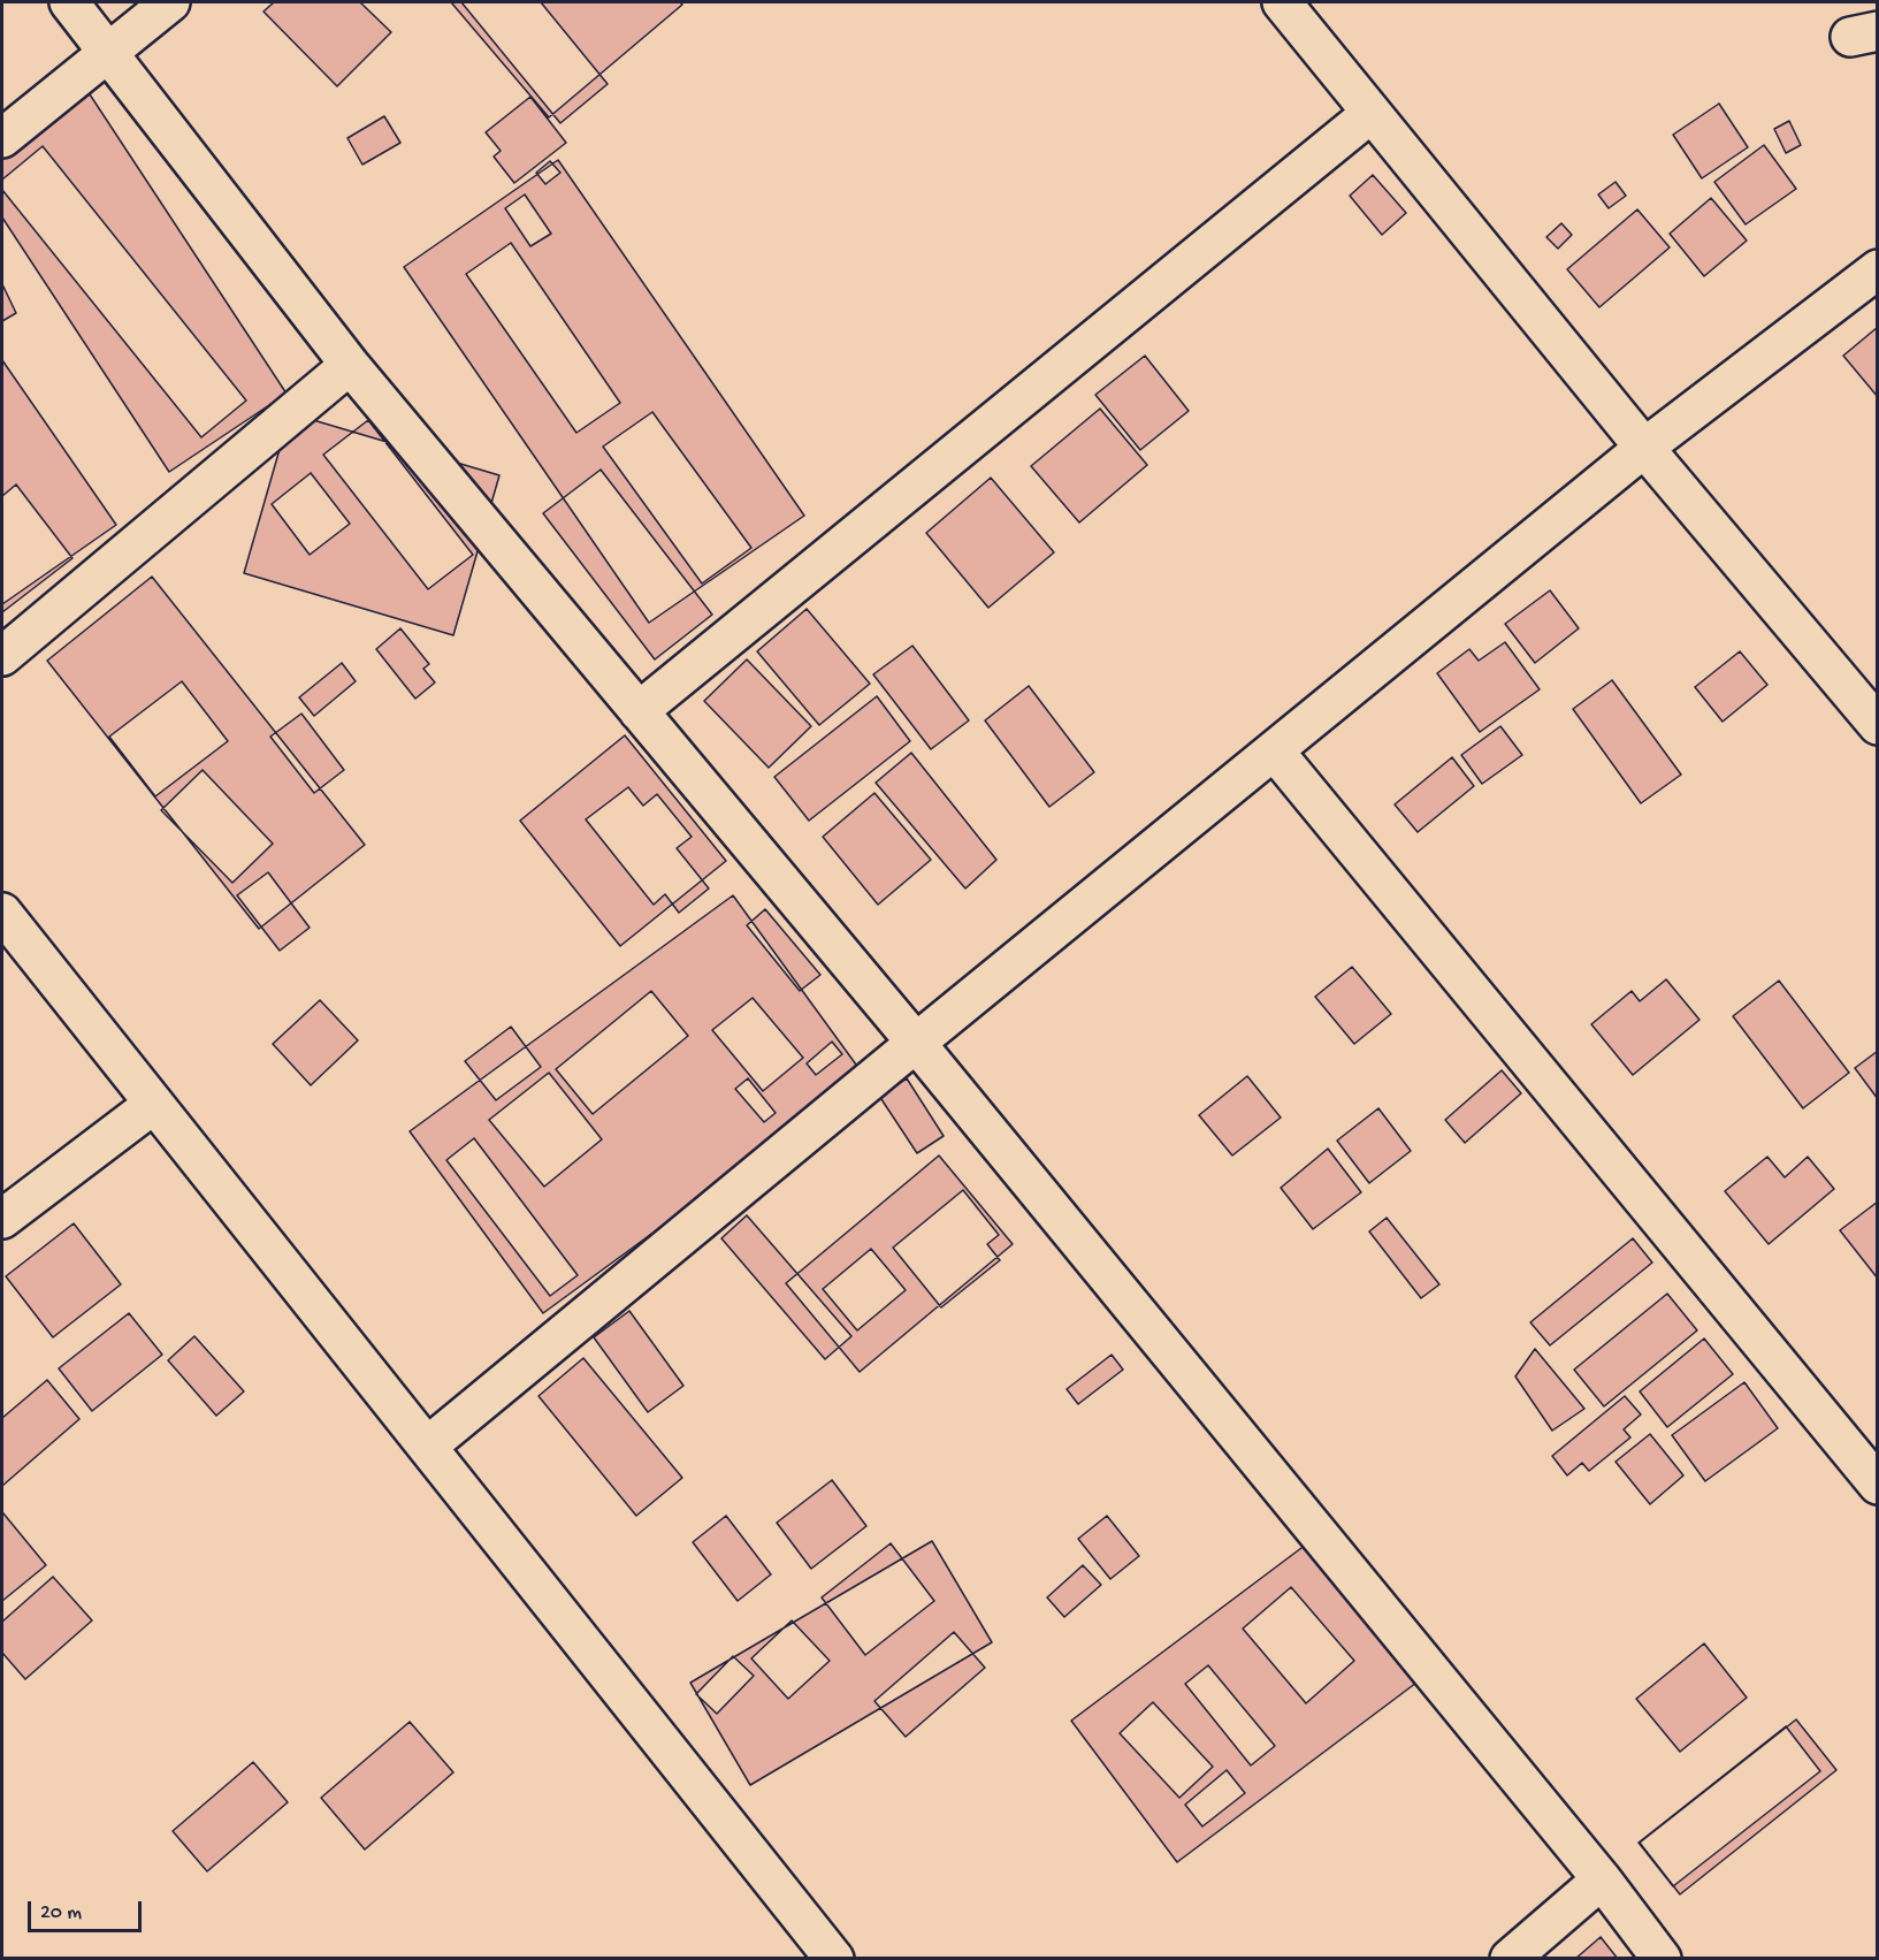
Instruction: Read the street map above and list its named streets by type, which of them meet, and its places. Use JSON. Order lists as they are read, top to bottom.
{
  "scale_bar": "20 m"
}
